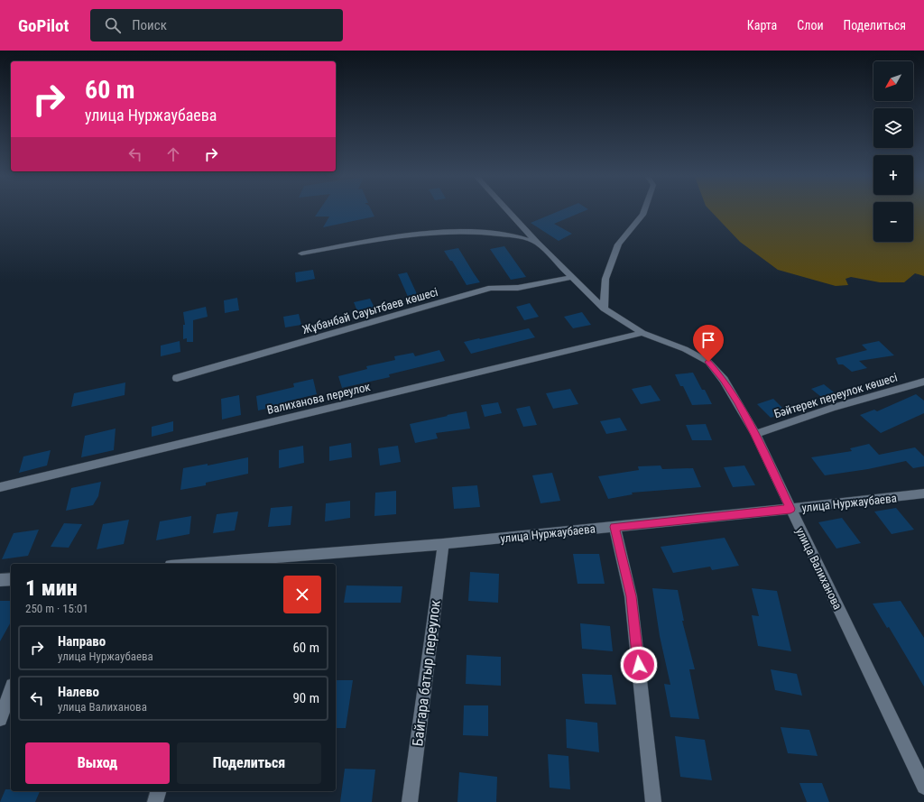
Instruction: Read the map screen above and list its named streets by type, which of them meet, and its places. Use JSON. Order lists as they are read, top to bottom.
{
  "streets": {
    "street": [
      "Жұбанбай Сауытбаев көшесі",
      "Бәйтерек переулок көшесі",
      "Валиханова переулок",
      "улица Нуржаубаева",
      "улица Валиханова",
      "Байгара батыр переулок"
    ]
  },
  "crossings": [
    ["Жұбанбай Сауытбаев көшесі", "улица Валиханова"],
    ["Бәйтерек переулок көшесі", "улица Валиханова"],
    ["Валиханова переулок", "улица Валиханова"],
    ["улица Нуржаубаева", "улица Валиханова"],
    ["улица Нуржаубаева", "Байгара батыр переулок"]
  ],
  "north": "bottom left",
  "page": {
    "header": "GoPilot",
    "search": "Поиск",
    "nav": ["Карта", "Слои", "Поделиться"],
    "map_buttons": ["+", "−"],
    "turn": ["60 m", "улица Нуржаубаева"],
    "heading": ["1 мин", "250 m · 15:01"],
    "list": [
      {
        "name": "Направо",
        "note": "улица Нуржаубаева",
        "value": "60 m"
      },
      {
        "name": "Налево",
        "note": "улица Валиханова",
        "value": "90 m"
      }
    ],
    "buttons": ["Выход", "Поделиться"]
  }
}
